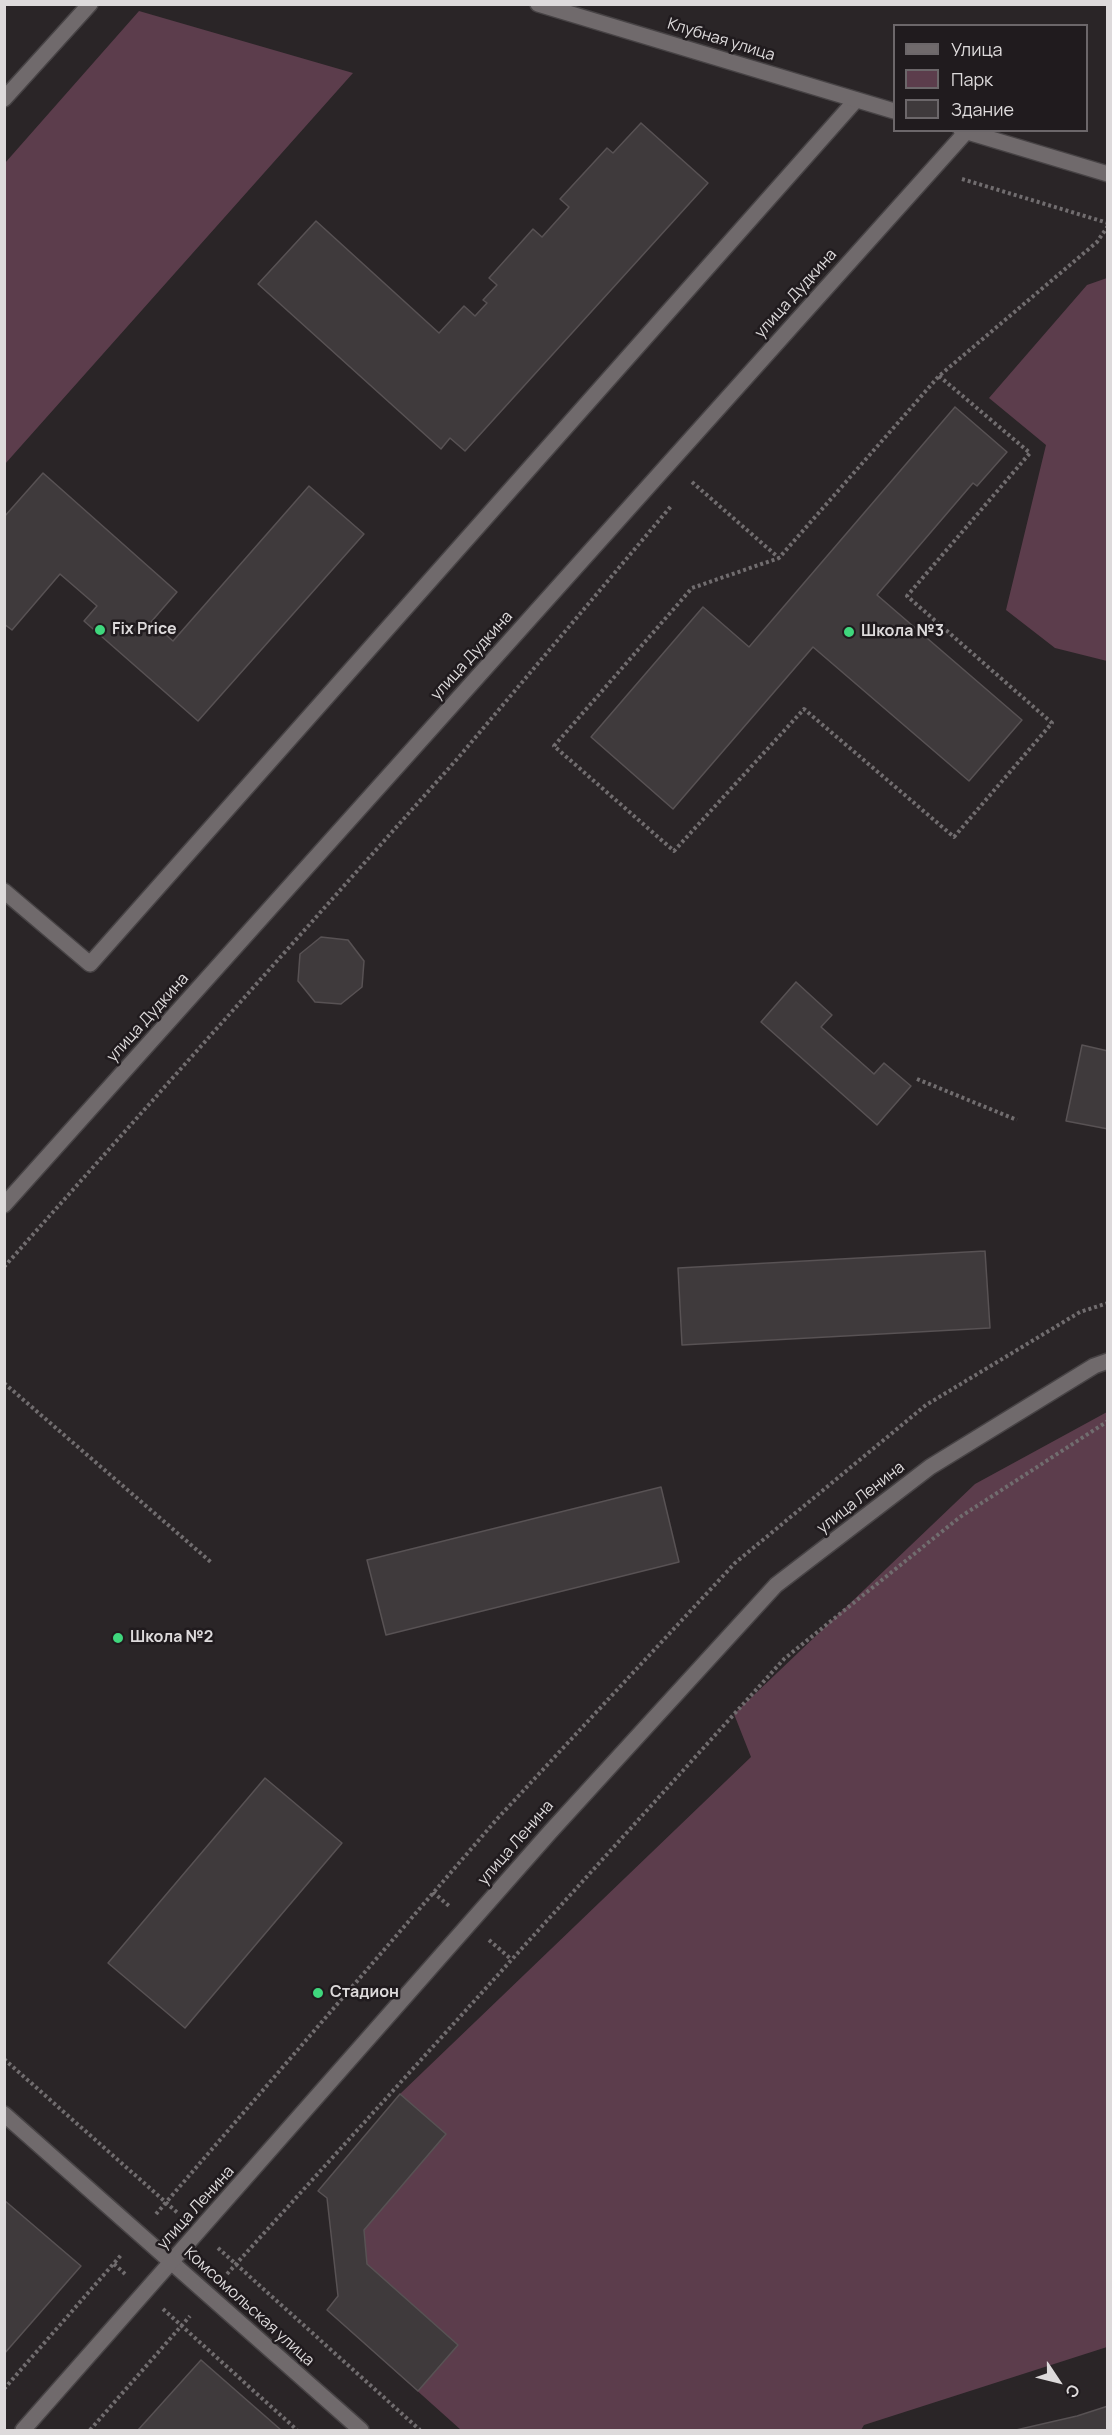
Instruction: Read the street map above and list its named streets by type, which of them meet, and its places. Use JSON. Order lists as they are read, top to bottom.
{
  "streets": {
    "street": [
      "Клубная улица",
      "улица Дудкина",
      "улица Ленина",
      "Комсомольская улица"
    ]
  },
  "crossings": [
    ["улица Ленина", "Комсомольская улица"]
  ],
  "places": [
    "Fix Price",
    "Школа №3",
    "Школа №2",
    "Стадион"
  ],
  "legend": ["Улица", "Парк", "Здание"],
  "north": "bottom right"
}
